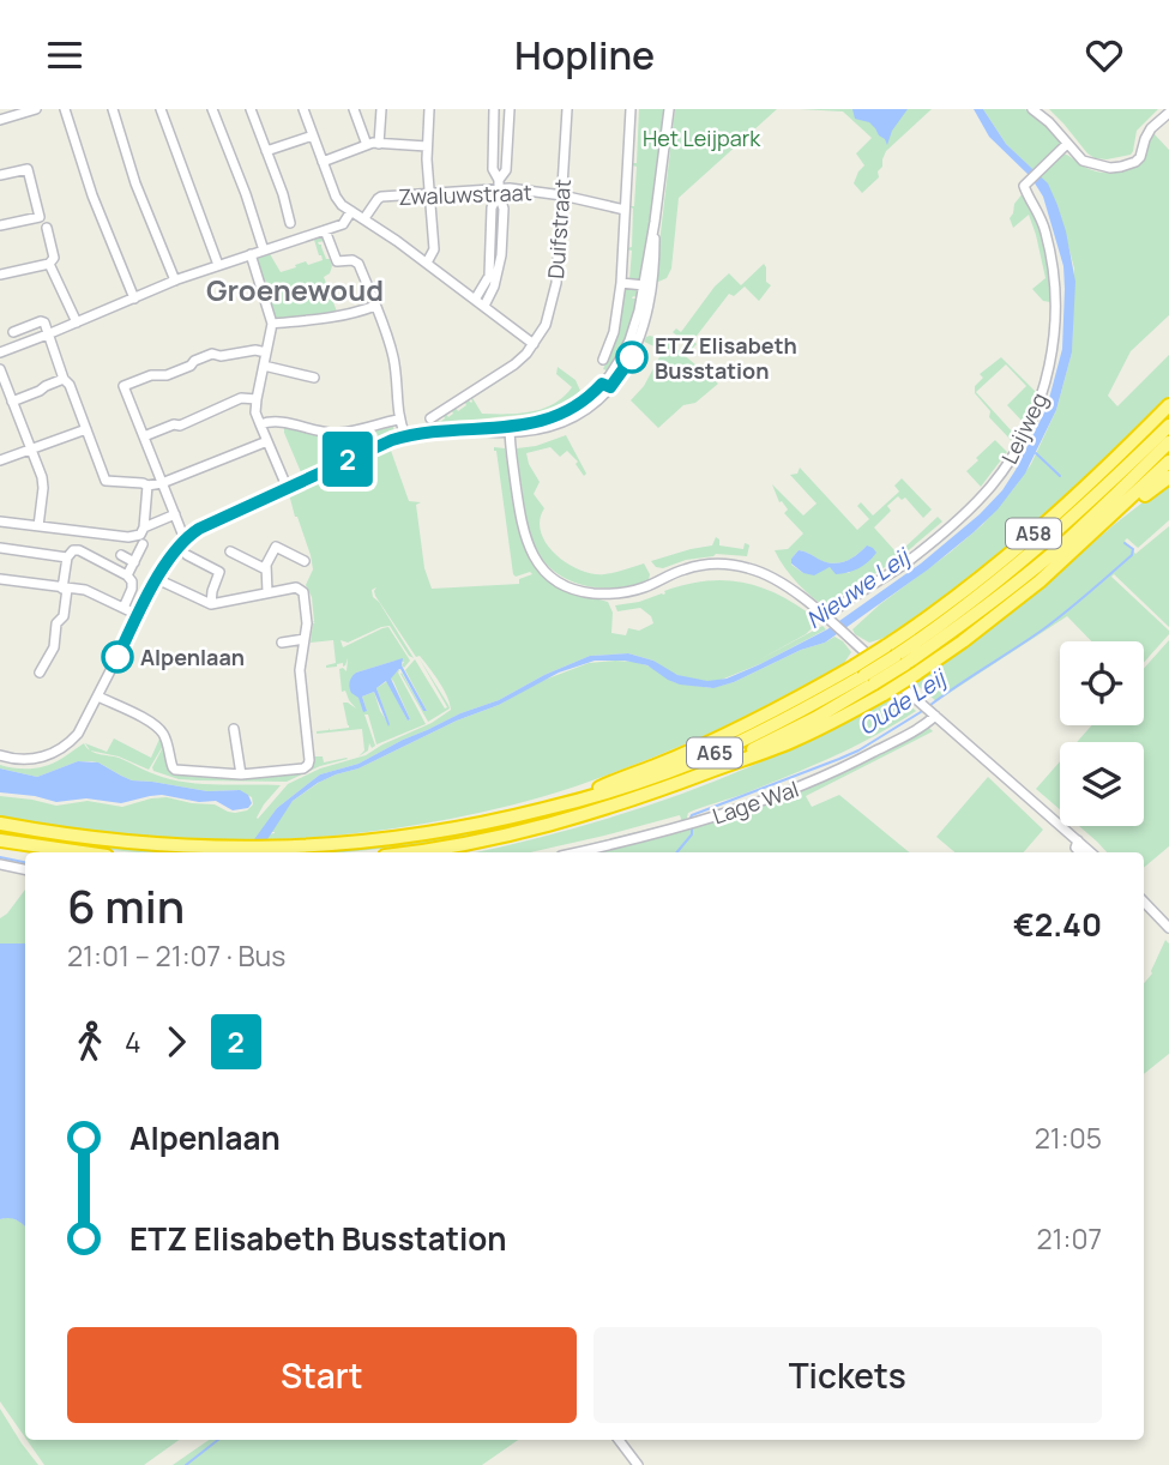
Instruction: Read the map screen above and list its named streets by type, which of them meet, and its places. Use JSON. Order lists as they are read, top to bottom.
{
  "streets": {
    "highway": ["A58"],
    "street": [
      "Zwaluwstraat",
      "Duifstraat",
      "Leijweg",
      "Lage Wal"
    ]
  },
  "crossings": [
    ["Zwaluwstraat", "Duifstraat"]
  ],
  "districts": ["Groenewoud"],
  "water": ["Nieuwe Leij", "Oude Leij"],
  "parks": ["Het Leijpark"],
  "places": ["ETZ Elisabeth Busstation", "Alpenlaan"],
  "lines": ["bus line 2"],
  "page": {
    "header": "Hopline",
    "on_map": "2",
    "heading": ["6 min", "21:01 – 21:07 · Bus", "€2.40"],
    "legs": ["4", "2"],
    "list": [
      {
        "name": "Alpenlaan",
        "value": "21:05"
      },
      {
        "name": "ETZ Elisabeth Busstation",
        "value": "21:07"
      }
    ],
    "buttons": ["Start", "Tickets"]
  }
}
